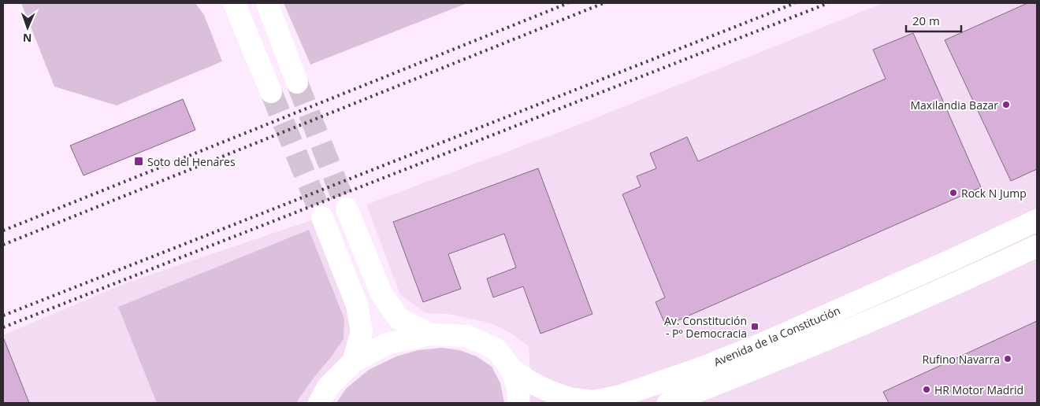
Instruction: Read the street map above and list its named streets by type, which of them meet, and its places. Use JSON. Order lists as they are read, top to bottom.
{
  "streets": {
    "main road": ["Avenida de la Constitución"]
  },
  "places": {
    "other": [
      "Maxilandia Bazar",
      "Rock N Jump",
      "Rufino Navarra",
      "HR Motor Madrid"
    ],
    "transit": ["Soto del Henares", "Av. Constitución - Pº Democracia"]
  },
  "scale_bar": "20 m",
  "north": "bottom"
}
